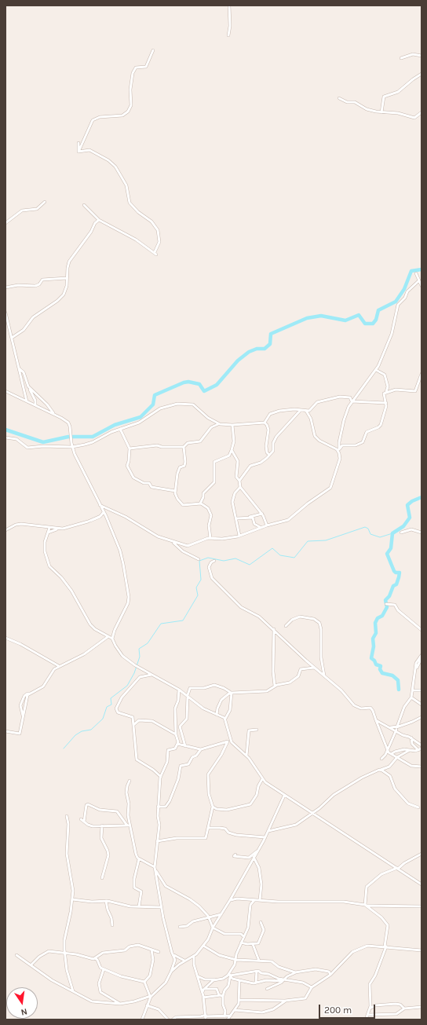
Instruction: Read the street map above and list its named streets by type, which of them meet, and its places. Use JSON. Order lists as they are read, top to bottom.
{
  "scale_bar": "200 m",
  "north": "bottom"
}
